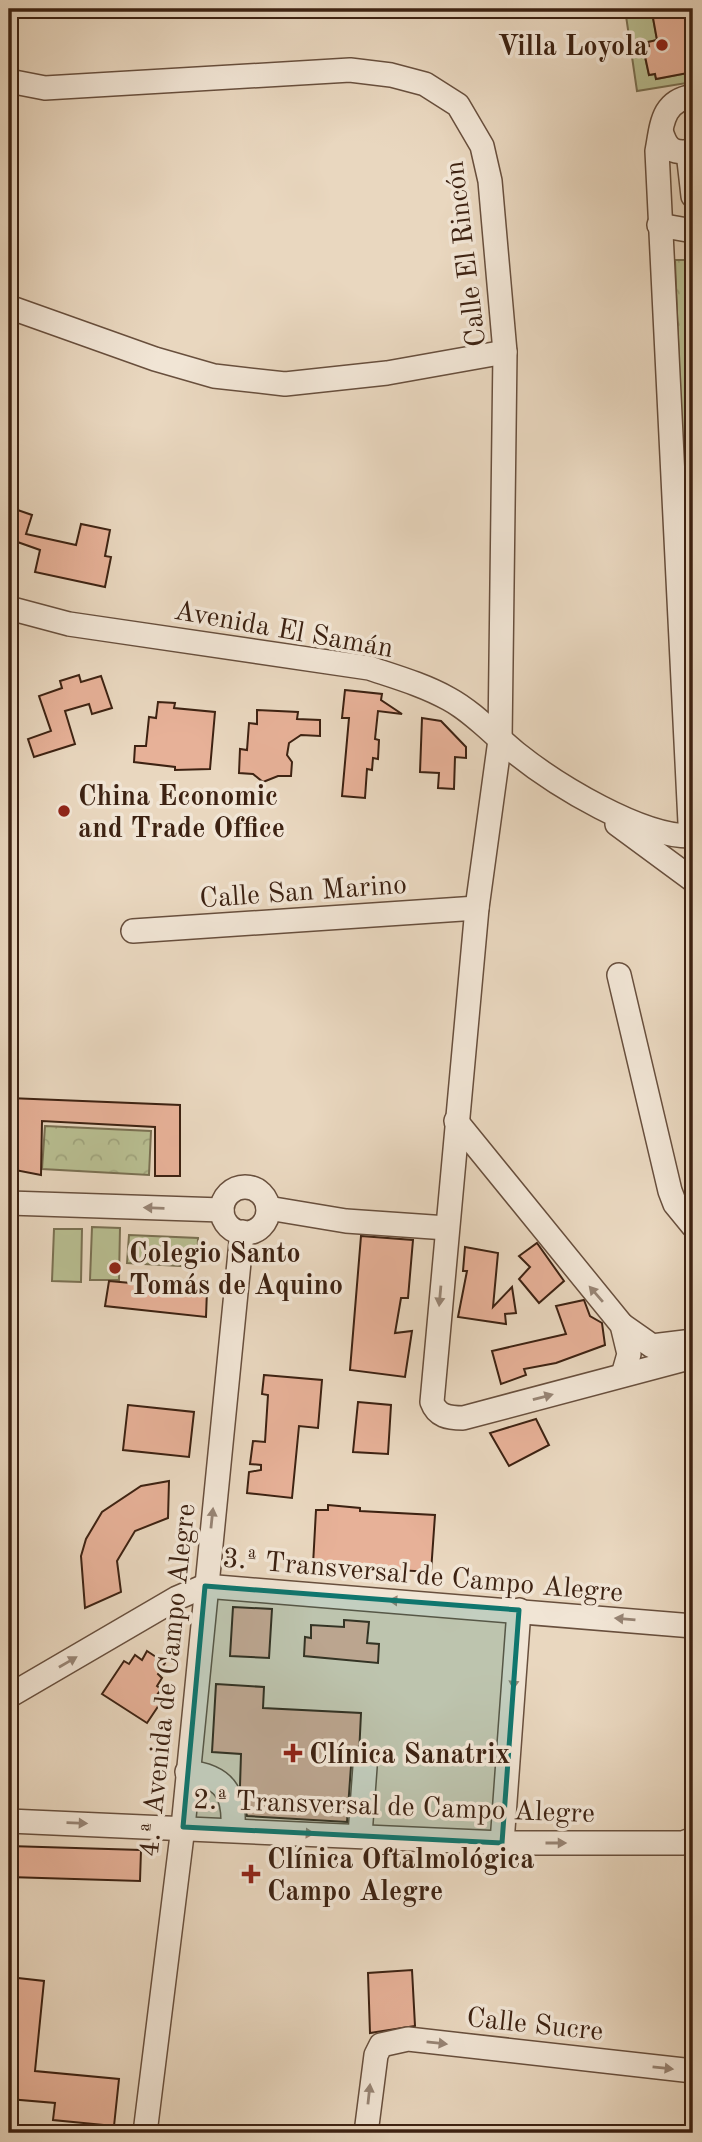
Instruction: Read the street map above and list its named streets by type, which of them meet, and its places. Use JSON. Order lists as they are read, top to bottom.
{
  "streets": {
    "street": [
      "Calle El Rincón",
      "Avenida El Samán",
      "Calle San Marino",
      "3.ª Transversal de Campo Alegre",
      "4.ª Avenida de Campo Alegre",
      "2.ª Transversal de Campo Alegre",
      "Calle Sucre"
    ]
  },
  "crossings": [
    ["Calle El Rincón", "Avenida El Samán"],
    ["Calle El Rincón", "Calle San Marino"],
    ["3.ª Transversal de Campo Alegre", "4.ª Avenida de Campo Alegre"],
    ["4.ª Avenida de Campo Alegre", "2.ª Transversal de Campo Alegre"]
  ],
  "one_way": ["4.ª Avenida de Campo Alegre", "2.ª Transversal de Campo Alegre", "Calle Sucre"],
  "places": {
    "other": ["Villa Loyola", "China Economic and Trade Office", "Colegio Santo Tomás de Aquino"],
    "health": ["Clínica Sanatrix", "Clínica Oftalmológica Campo Alegre"]
  }
}
